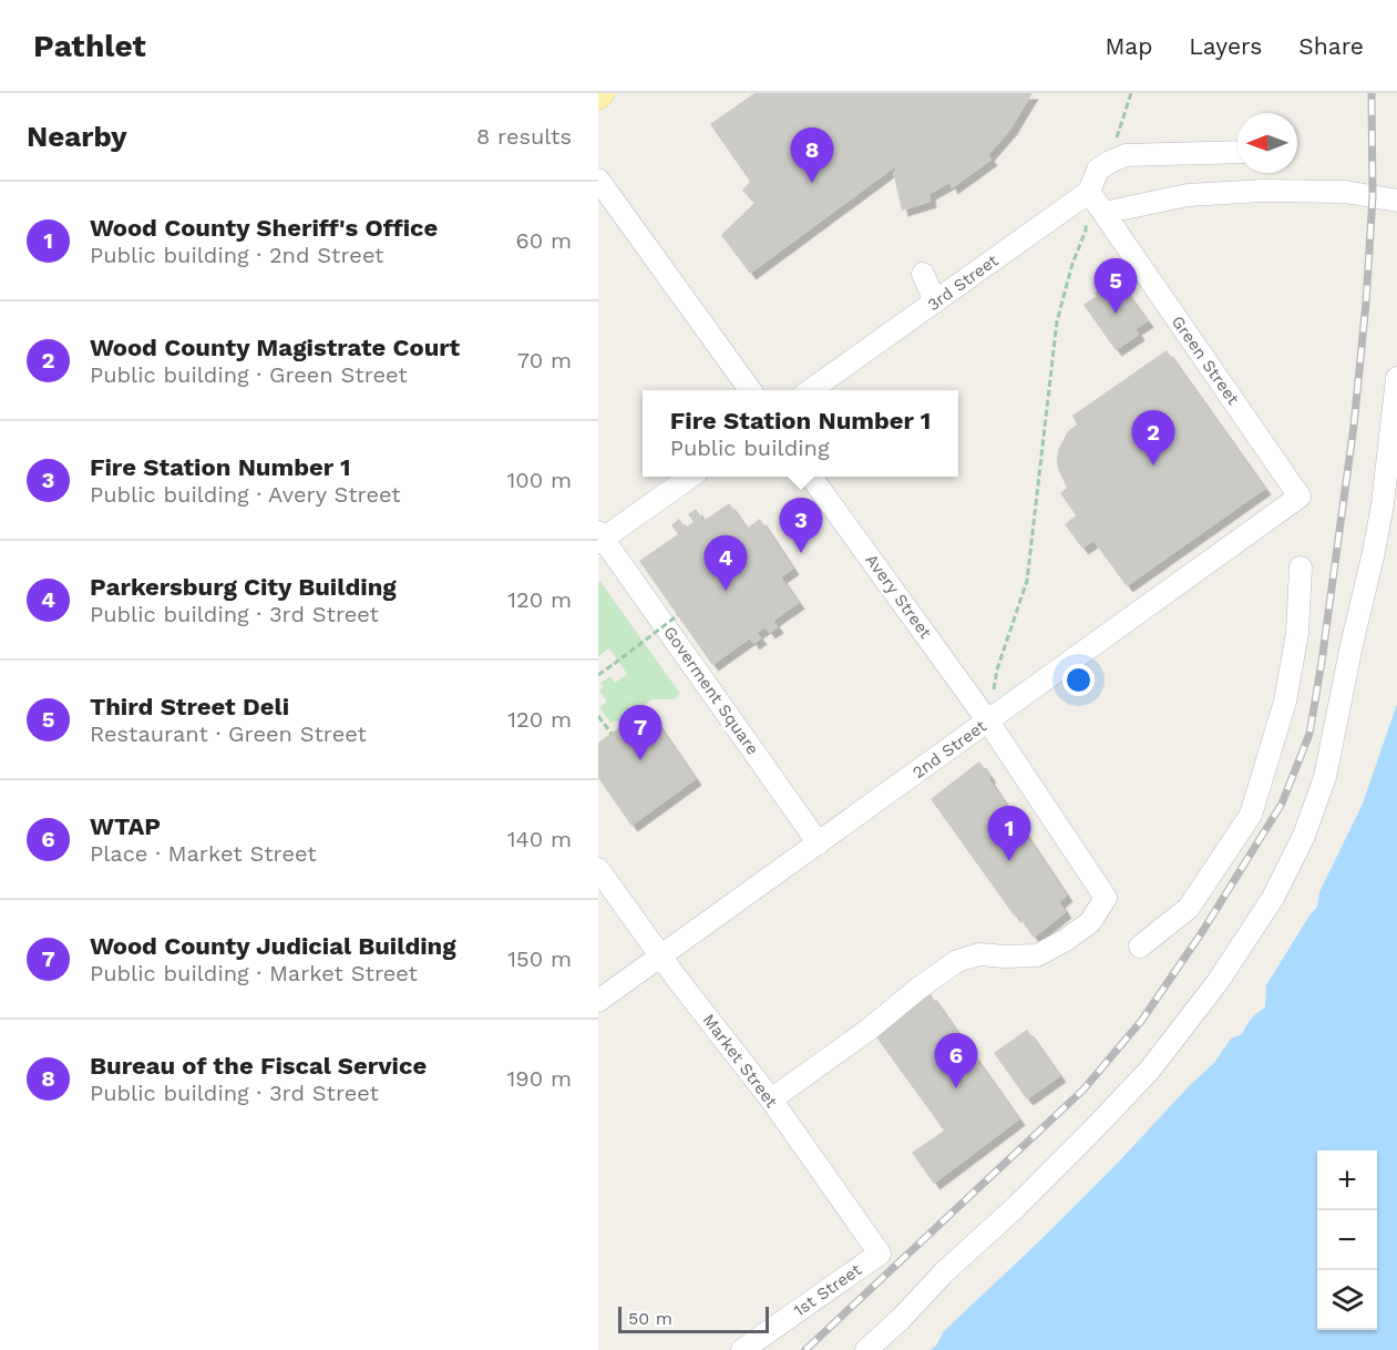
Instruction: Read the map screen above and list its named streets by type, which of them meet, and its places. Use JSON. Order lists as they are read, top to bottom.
{
  "streets": {
    "street": [
      "3rd Street",
      "Green Street",
      "Avery Street",
      "Goverment Square",
      "2nd Street",
      "Market Street",
      "1st Street"
    ]
  },
  "crossings": [
    ["Green Street", "2nd Street"],
    ["Avery Street", "2nd Street"],
    ["Avery Street", "Market Street"],
    ["Goverment Square", "2nd Street"],
    ["2nd Street", "Market Street"],
    ["Market Street", "1st Street"]
  ],
  "scale_bar": "50 m",
  "north": "left",
  "page": {
    "header": "Pathlet",
    "nav": ["Map", "Layers", "Share"],
    "heading": ["Nearby", "8 results"],
    "pins": [
      "8",
      "5",
      "2",
      "3",
      "4",
      "7",
      "1",
      "6"
    ],
    "list": [
      {
        "mark": "1",
        "name": "Wood County Sheriff's Office",
        "note": "Public building · 2nd Street",
        "value": "60 m"
      },
      {
        "mark": "2",
        "name": "Wood County Magistrate Court",
        "note": "Public building · Green Street",
        "value": "70 m"
      },
      {
        "mark": "3",
        "name": "Fire Station Number 1",
        "note": "Public building · Avery Street",
        "value": "100 m"
      },
      {
        "mark": "4",
        "name": "Parkersburg City Building",
        "note": "Public building · 3rd Street",
        "value": "120 m"
      },
      {
        "mark": "5",
        "name": "Third Street Deli",
        "note": "Restaurant · Green Street",
        "value": "120 m"
      },
      {
        "mark": "6",
        "name": "WTAP",
        "note": "Place · Market Street",
        "value": "140 m"
      },
      {
        "mark": "7",
        "name": "Wood County Judicial Building",
        "note": "Public building · Market Street",
        "value": "150 m"
      },
      {
        "mark": "8",
        "name": "Bureau of the Fiscal Service",
        "note": "Public building · 3rd Street",
        "value": "190 m"
      }
    ],
    "popup": ["Fire Station Number 1", "Public building"],
    "map_buttons": ["+", "−"],
    "scale": "50 m"
  }
}
